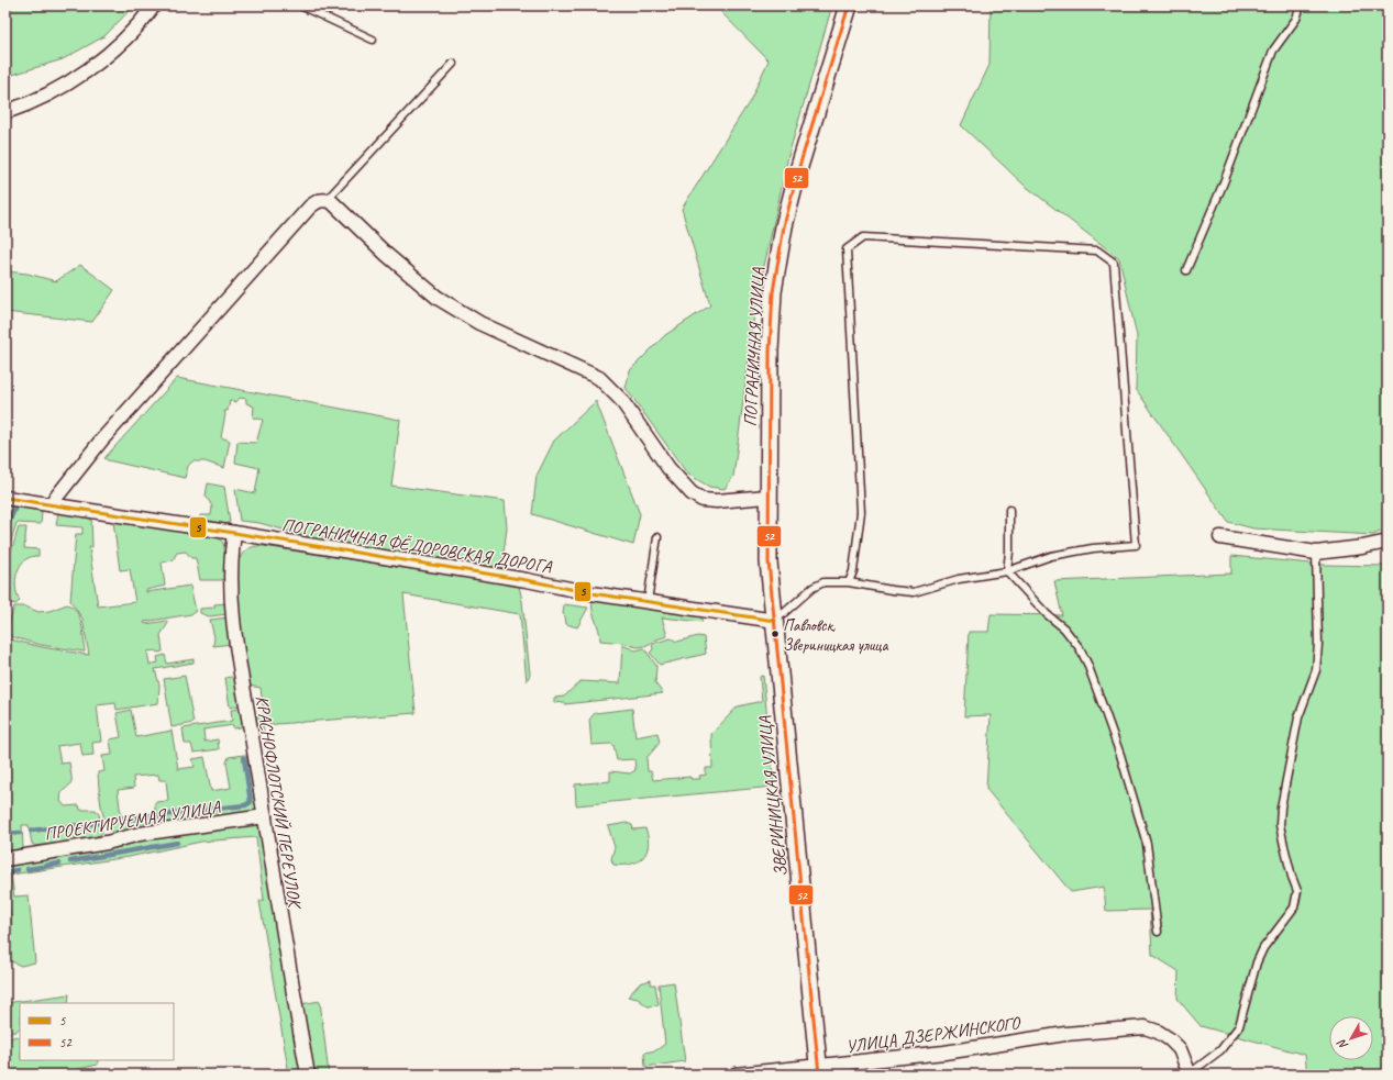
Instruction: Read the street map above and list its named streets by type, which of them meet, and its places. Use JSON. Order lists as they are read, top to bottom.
{
  "streets": {
    "street": [
      "ПОГРАНИЧНАЯ УЛИЦА",
      "ПОГРАНИЧНАЯ ФЁДОРОВСКАЯ ДОРОГА",
      "ЗВЕРИНИЦКАЯ УЛИЦА",
      "КРАСНОФЛОТСКИЙ ПЕРЕУЛОК",
      "ПРОЕКТИРУЕМАЯ УЛИЦА",
      "УЛИЦА ДЗЕРЖИНСКОГО"
    ]
  },
  "crossings": [
    ["ПОГРАНИЧНАЯ УЛИЦА", "ПОГРАНИЧНАЯ ФЁДОРОВСКАЯ ДОРОГА"],
    ["ПОГРАНИЧНАЯ УЛИЦА", "ЗВЕРИНИЦКАЯ УЛИЦА"],
    ["ПОГРАНИЧНАЯ ФЁДОРОВСКАЯ ДОРОГА", "ЗВЕРИНИЦКАЯ УЛИЦА"],
    ["ПОГРАНИЧНАЯ ФЁДОРОВСКАЯ ДОРОГА", "КРАСНОФЛОТСКИЙ ПЕРЕУЛОК"],
    ["ЗВЕРИНИЦКАЯ УЛИЦА", "УЛИЦА ДЗЕРЖИНСКОГО"],
    ["КРАСНОФЛОТСКИЙ ПЕРЕУЛОК", "ПРОЕКТИРУЕМАЯ УЛИЦА"]
  ],
  "places": ["Павловск, Звериницкая улица"],
  "lines": ["transit line 52", "transit line 5"],
  "legend": ["5", "52"],
  "north": "bottom left"
}
